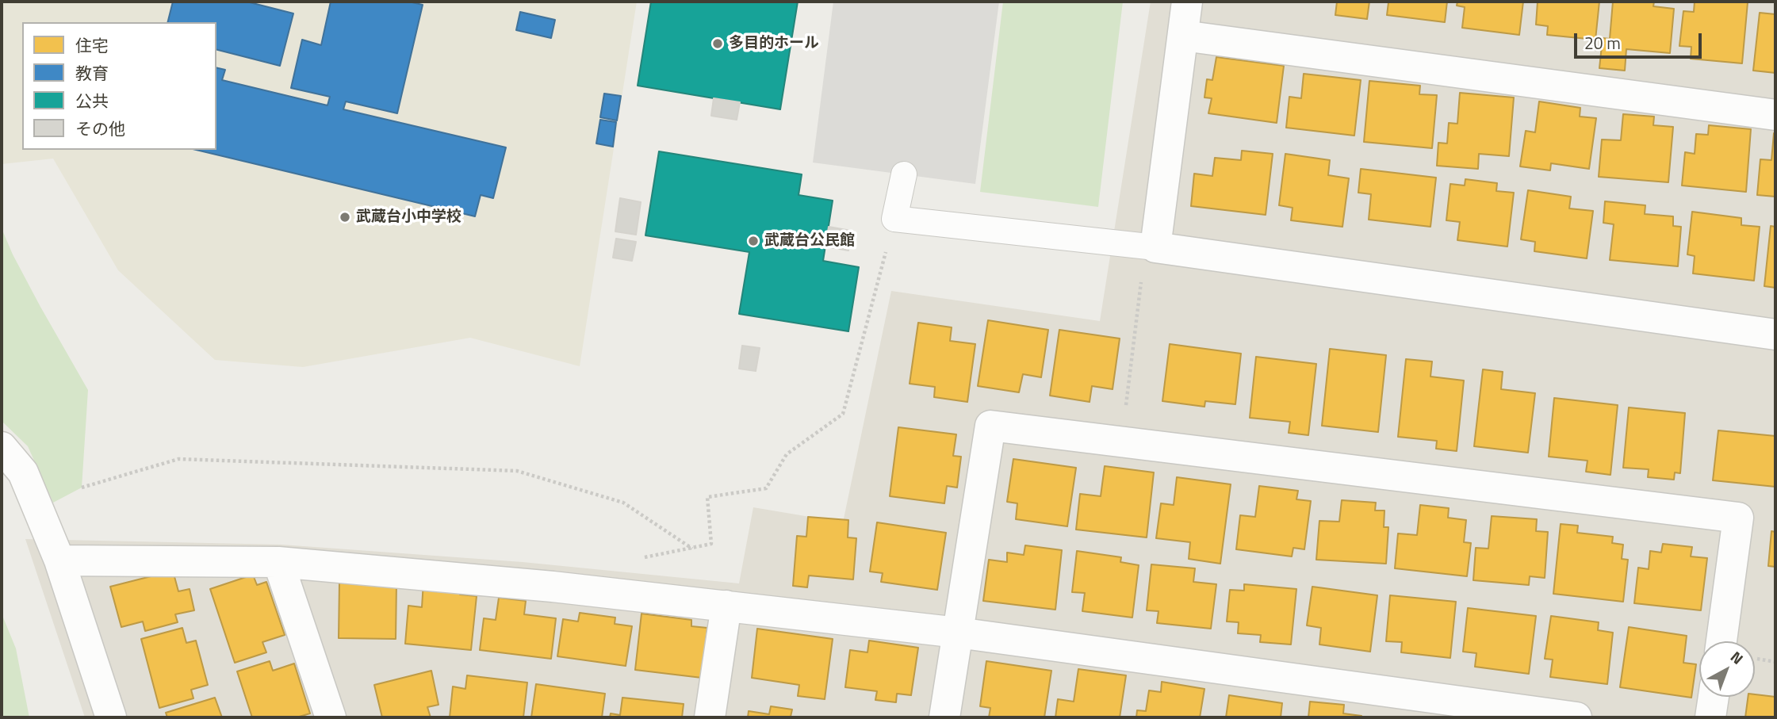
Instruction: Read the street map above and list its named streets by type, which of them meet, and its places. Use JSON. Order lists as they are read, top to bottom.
{
  "places": ["多目的ホール", "武蔵台小中学校", "武蔵台公民館"],
  "legend": [
    "住宅",
    "教育",
    "公共",
    "その他"
  ],
  "scale_bar": "20 m",
  "north": "top right"
}
